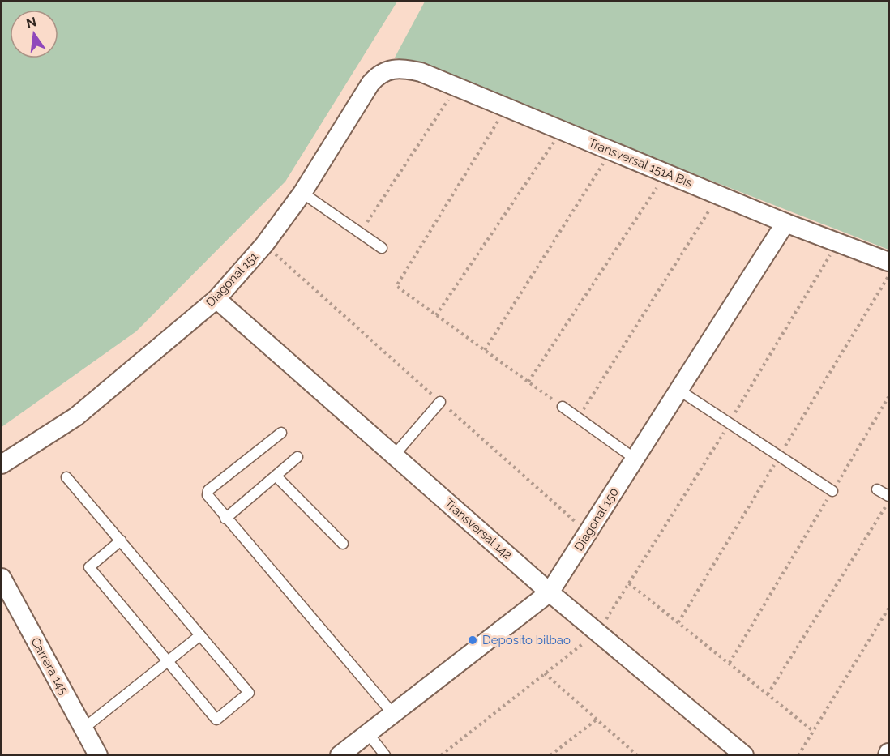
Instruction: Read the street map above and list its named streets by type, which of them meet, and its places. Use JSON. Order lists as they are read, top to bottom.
{
  "streets": {
    "street": [
      "Transversal 151A Bis",
      "Diagonal 151",
      "Diagonal 150",
      "Transversal 142",
      "Carrera 145"
    ]
  },
  "crossings": [
    ["Transversal 151A Bis", "Diagonal 151"],
    ["Transversal 151A Bis", "Diagonal 150"],
    ["Diagonal 151", "Transversal 142"],
    ["Diagonal 150", "Transversal 142"]
  ],
  "places": ["Deposito bilbao"],
  "north": "top"
}
